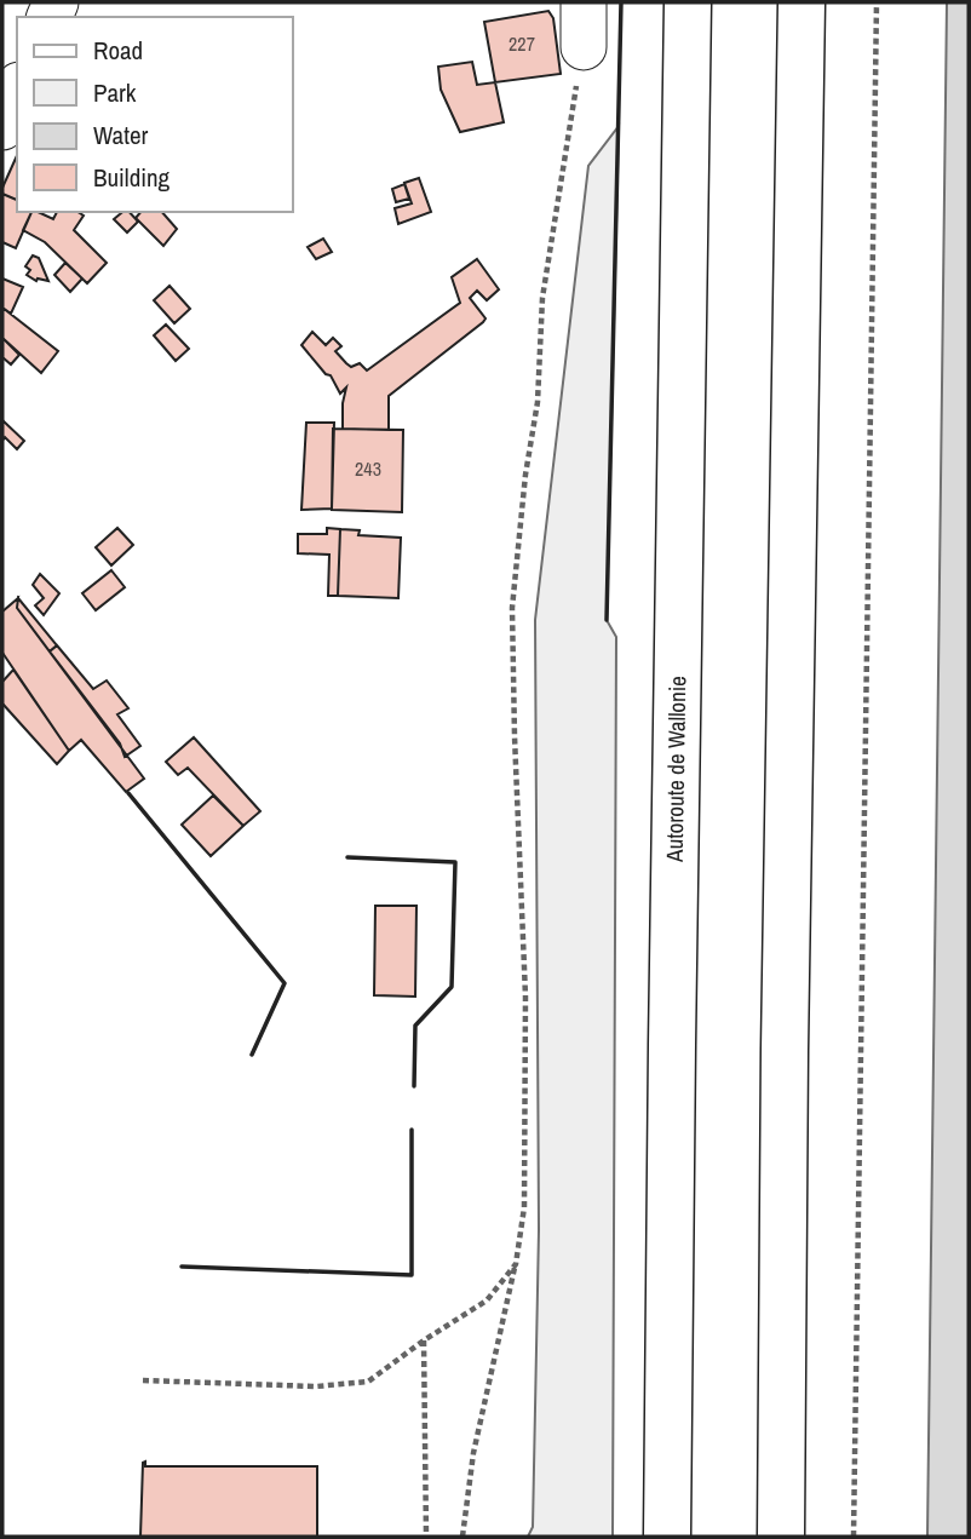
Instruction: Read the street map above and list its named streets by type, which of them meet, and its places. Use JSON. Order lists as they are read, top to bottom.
{
  "streets": {
    "highway": ["Autoroute de Wallonie"]
  },
  "house_numbers": ["227", "243"],
  "legend": [
    "Road",
    "Park",
    "Water",
    "Building"
  ]
}
